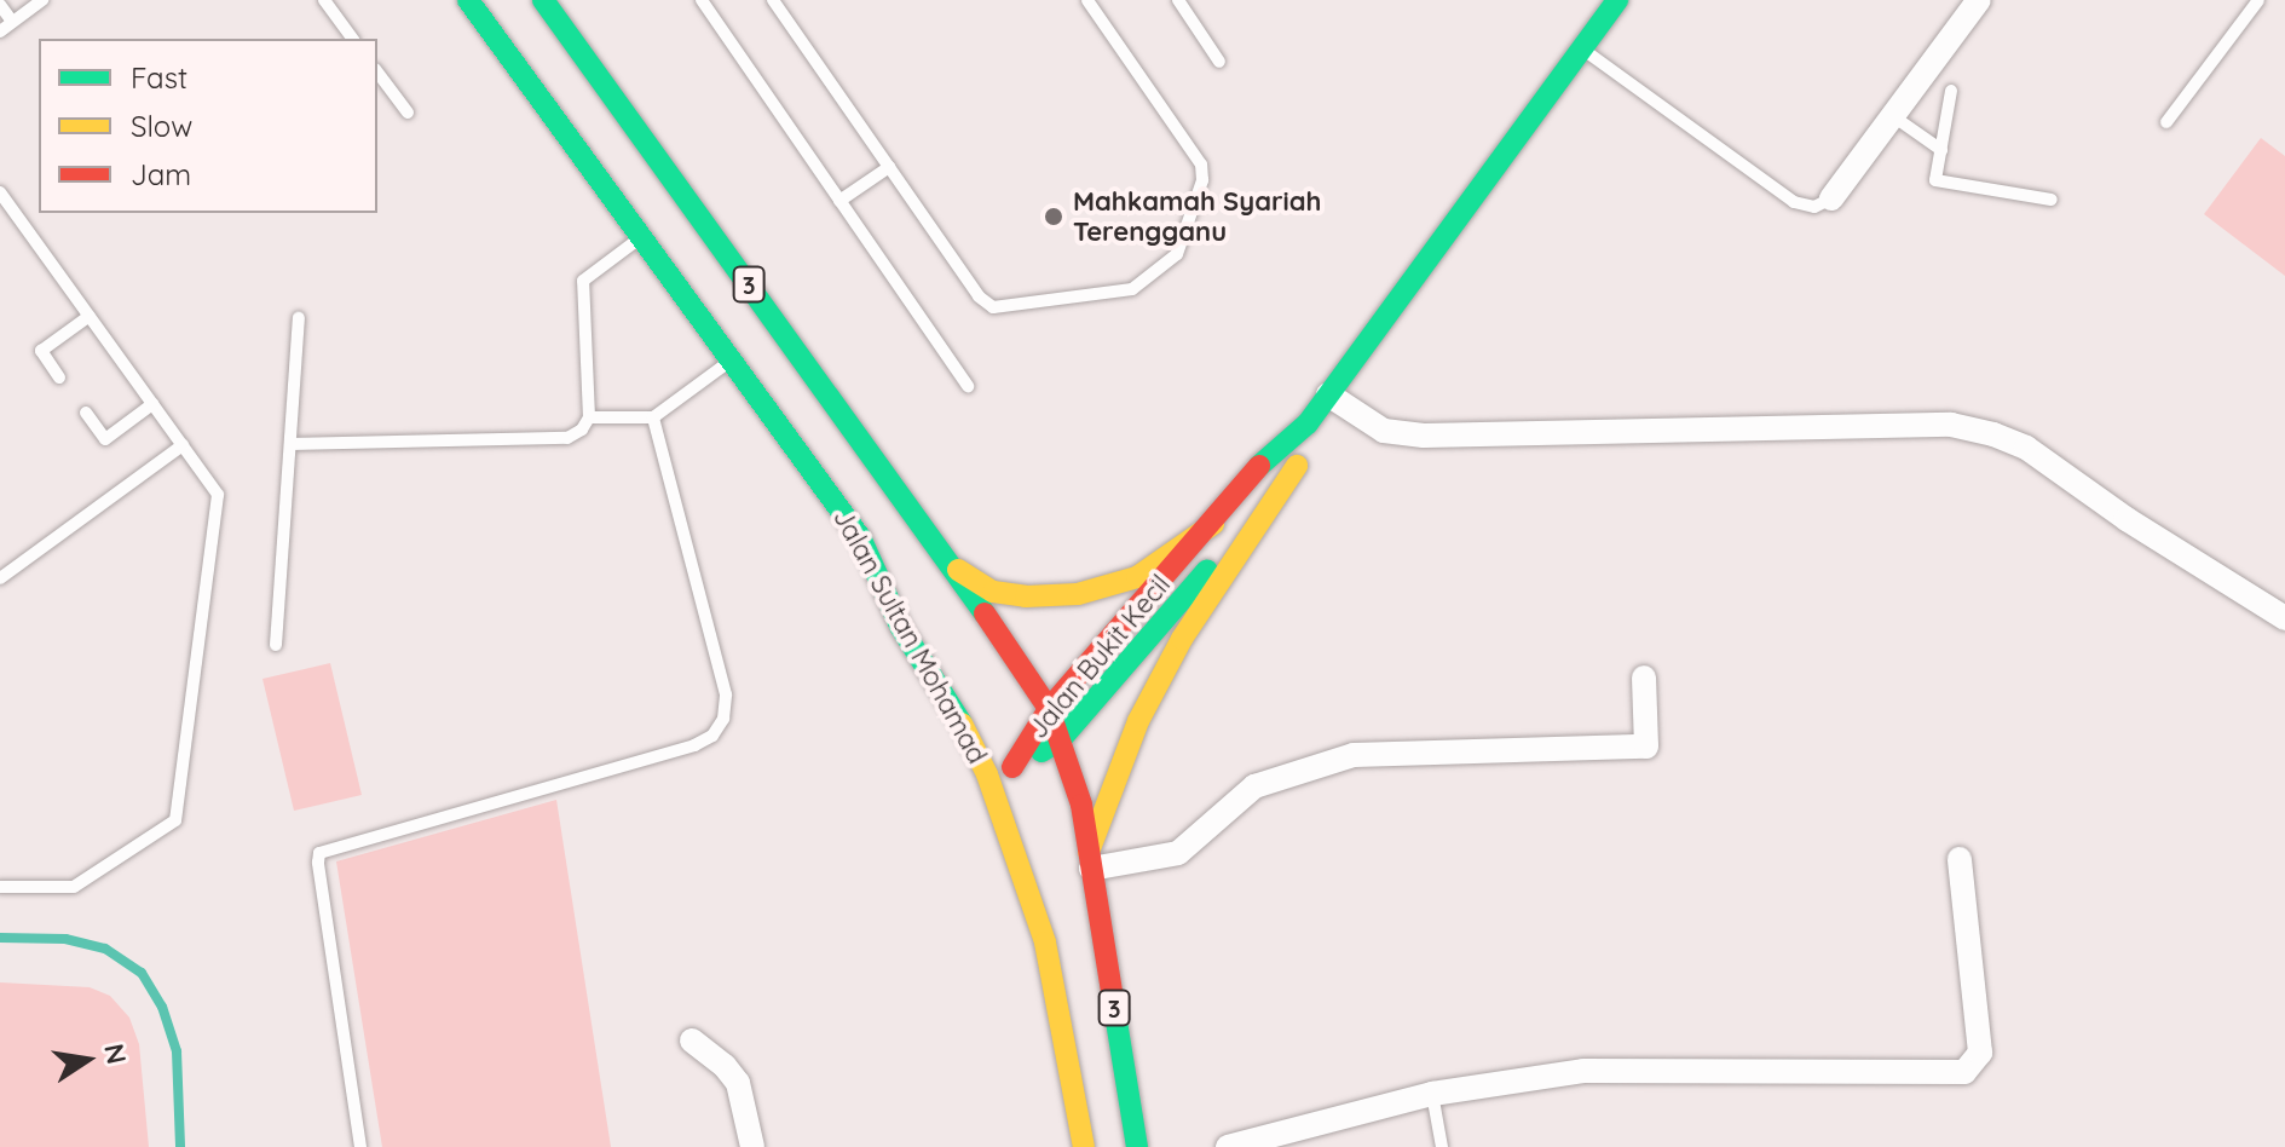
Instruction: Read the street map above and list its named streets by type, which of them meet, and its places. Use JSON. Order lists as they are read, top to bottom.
{
  "streets": {
    "main road": ["3", "Jalan Sultan Mohamad", "Jalan Bukit Kecil"]
  },
  "crossings": [
    ["3", "Jalan Sultan Mohamad"],
    ["3", "Jalan Bukit Kecil"]
  ],
  "places": ["Mahkamah Syariah Terengganu"],
  "legend": ["Fast", "Slow", "Jam"],
  "north": "right"
}
